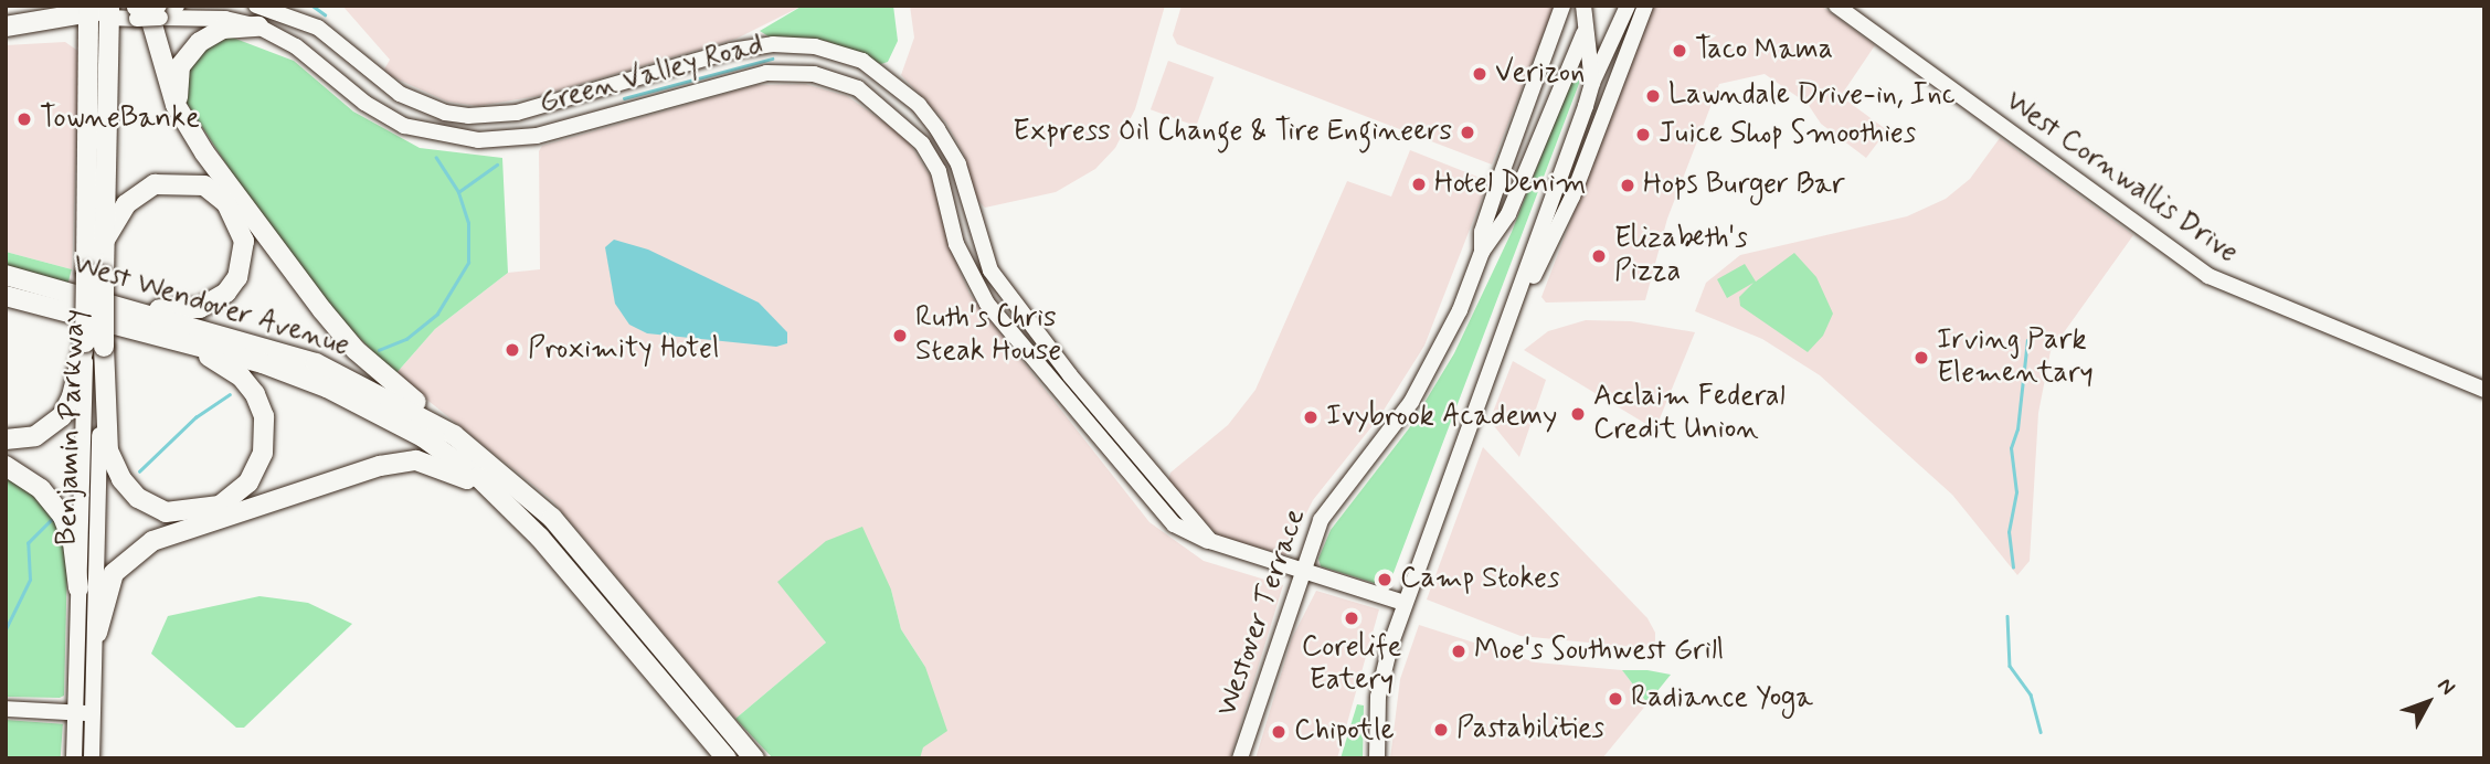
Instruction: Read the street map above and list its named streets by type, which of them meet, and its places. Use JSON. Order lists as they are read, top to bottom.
{
  "streets": {
    "highway": ["Green Valley Road", "West Wendover Avenue", "Benjamin Parkway"],
    "main road": ["West Cornwallis Drive", "Westover Terrace"]
  },
  "crossings": [
    ["Green Valley Road", "Benjamin Parkway"],
    ["Green Valley Road", "Westover Terrace"]
  ],
  "places": [
    "Taco Mama",
    "Verizon",
    "Lawndale Drive-in, Inc",
    "TowneBanke",
    "Express Oil Change & Tire Engineers",
    "Juice Shop Smoothies",
    "Hotel Denim",
    "Hops Burger Bar",
    "Elizabeth's Pizza",
    "Ruth's Chris Steak House",
    "Proximity Hotel",
    "Irving Park Elementary",
    "Acclaim Federal Credit Union",
    "Ivybrook Academy",
    "Camp Stokes",
    "Corelife Eatery",
    "Moe's Southwest Grill",
    "Radiance Yoga",
    "Pastabilities",
    "Chipotle"
  ],
  "north": "top right"
}
